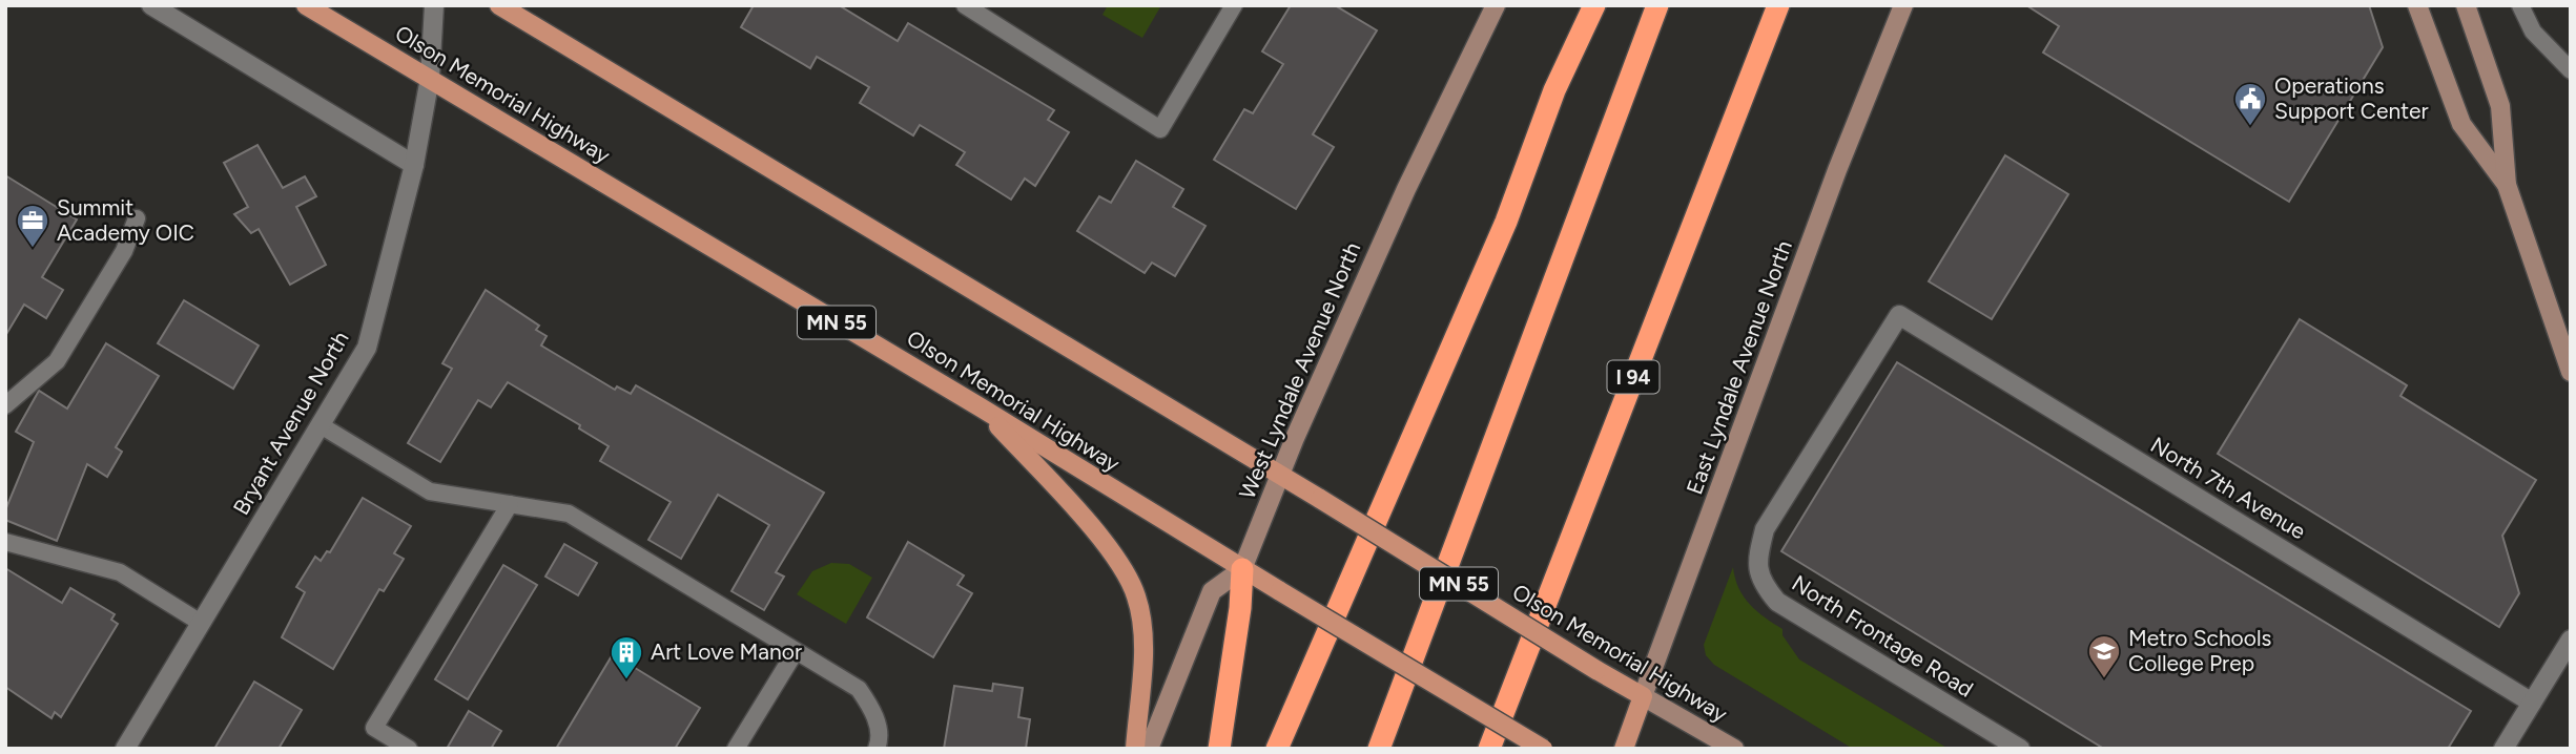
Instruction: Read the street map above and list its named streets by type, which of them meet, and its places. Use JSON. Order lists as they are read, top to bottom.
{
  "streets": {
    "highway": ["I 94"],
    "main road": [
      "Olson Memorial Highway",
      "MN 55",
      "East Lyndale Avenue North",
      "West Lyndale Avenue North"
    ],
    "street": ["Bryant Avenue North", "North 7th Avenue", "North Frontage Road"]
  },
  "crossings": [
    ["Olson Memorial Highway", "East Lyndale Avenue North"],
    ["Olson Memorial Highway", "West Lyndale Avenue North"],
    ["Olson Memorial Highway", "Bryant Avenue North"],
    ["North 7th Avenue", "North Frontage Road"]
  ],
  "places": {
    "public building": ["Operations Support Center"],
    "office": ["Summit Academy OIC"],
    "school or university": ["Metro Schools College Prep"],
    "building": ["Art Love Manor"]
  }
}
